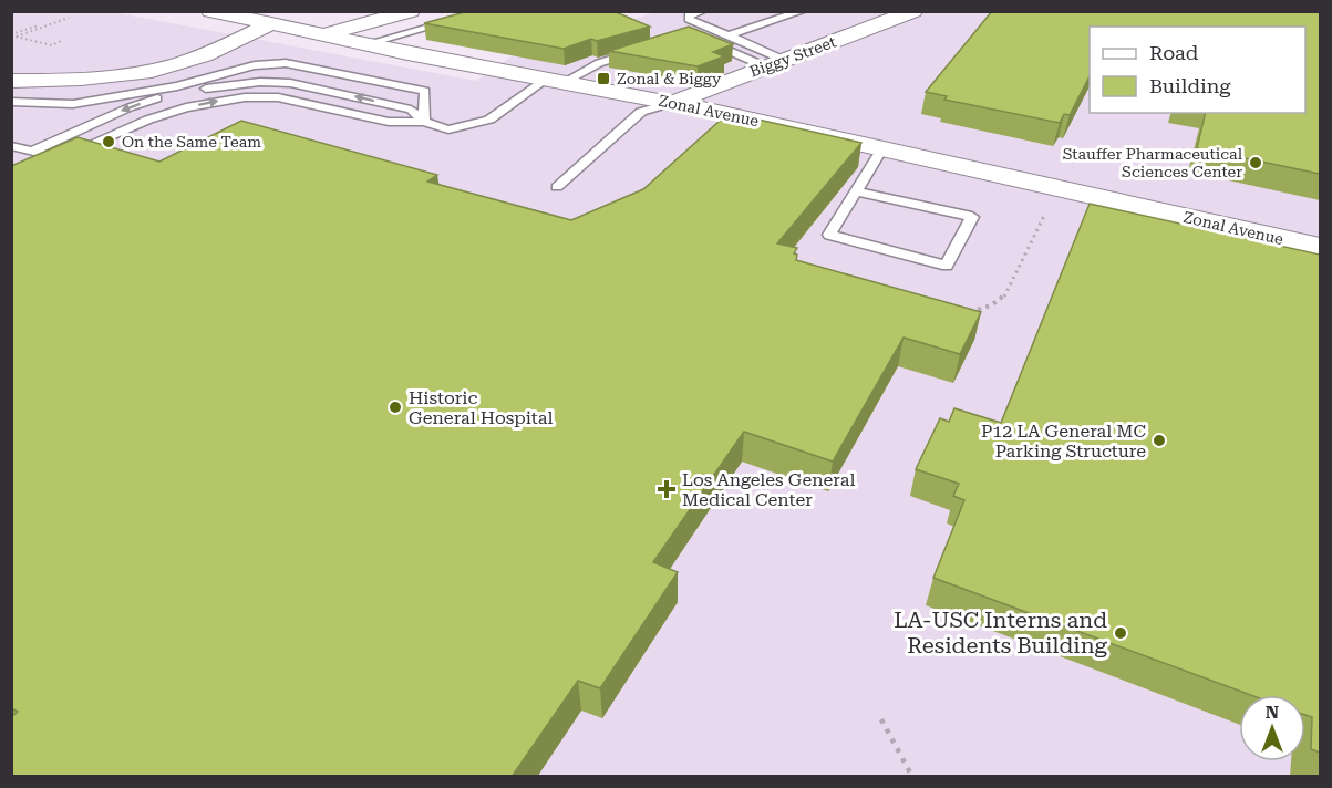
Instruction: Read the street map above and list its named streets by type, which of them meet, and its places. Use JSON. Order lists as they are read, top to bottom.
{
  "streets": {
    "street": ["Biggy Street", "Zonal Avenue"]
  },
  "crossings": [
    ["Biggy Street", "Zonal Avenue"]
  ],
  "places": {
    "transit": ["Zonal & Biggy"],
    "other": [
      "On the Same Team",
      "Stauffer Pharmaceutical Sciences Center",
      "Historic General Hospital",
      "P12 LA General MC Parking Structure",
      "LA-USC Interns and Residents Building"
    ],
    "health": ["Los Angeles General Medical Center"]
  },
  "legend": ["Road", "Building"],
  "north": "top"
}
